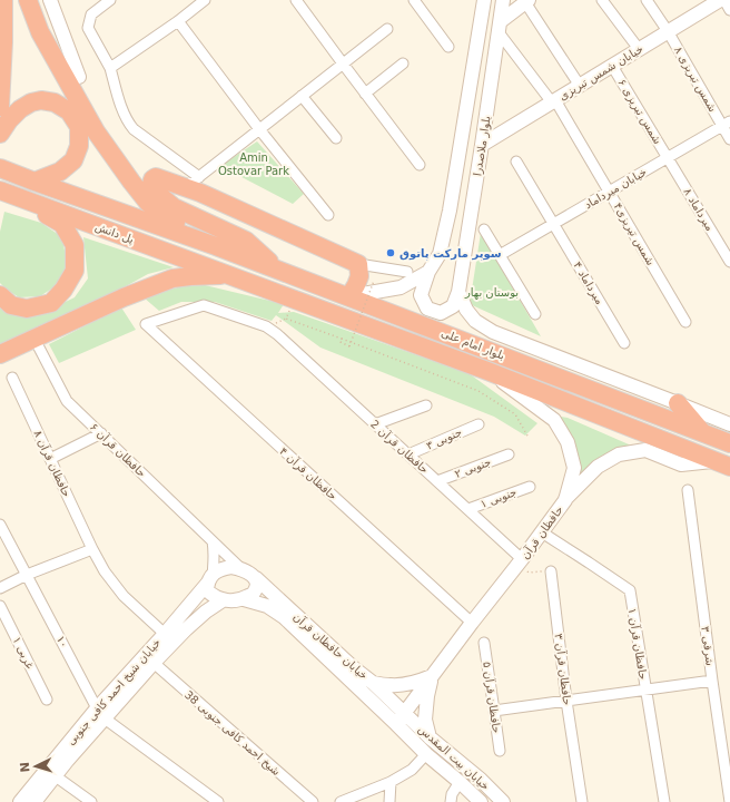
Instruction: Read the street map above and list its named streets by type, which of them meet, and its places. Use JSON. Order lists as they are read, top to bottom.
{
  "streets": {
    "highway": ["پل دانش", "بلوار امام علی"],
    "street": [
      "خیابان شمس تبریزی",
      "شمس تبریزی ۸",
      "شمس تبریزی ۶",
      "بلوار ملاصدرا",
      "خیابان میرداماد",
      "میرداماد ۸",
      "شمس تیریزی۴",
      "میرداماد ۴",
      "جنوبی ۳",
      "حافظان قرآن 2",
      "حافظان قرآن ۶",
      "حافظان قرآن ۸",
      "جنوبی ۲",
      "حافظان قرآن ۴",
      "جنوبی ۱",
      "حافظان قرآن",
      "۱۰",
      "حافظان قرآن ۱",
      "خیابان حافظان قرآن",
      "۳ شرقی",
      "۱ غربی",
      "حافظان قرآن ۳",
      "خیابان شیخ احمد کافی جنوبی",
      "حافظان قرآن ۵",
      "شیخ احمد کافی جنوبی 38",
      "خیابان بیت المقدس"
    ]
  },
  "crossings": [
    ["خیابان شمس تبریزی", "شمس تبریزی ۸"],
    ["خیابان شمس تبریزی", "شمس تبریزی ۶"],
    ["خیابان شمس تبریزی", "بلوار ملاصدرا"],
    ["خیابان شمس تبریزی", "شمس تیریزی۴"],
    ["شمس تبریزی ۸", "خیابان میرداماد"],
    ["شمس تبریزی ۶", "خیابان میرداماد"],
    ["شمس تبریزی ۶", "میرداماد ۸"],
    ["بلوار ملاصدرا", "شمس تیریزی۴"],
    ["خیابان میرداماد", "میرداماد ۸"],
    ["خیابان میرداماد", "شمس تیریزی۴"],
    ["خیابان میرداماد", "میرداماد ۴"],
    ["پل دانش", "بلوار امام علی"],
    ["بلوار امام علی", "حافظان قرآن"],
    ["جنوبی ۳", "حافظان قرآن 2"],
    ["حافظان قرآن 2", "جنوبی ۲"],
    ["حافظان قرآن 2", "حافظان قرآن ۴"],
    ["حافظان قرآن 2", "جنوبی ۱"],
    ["حافظان قرآن 2", "حافظان قرآن"],
    ["حافظان قرآن ۶", "خیابان حافظان قرآن"],
    ["حافظان قرآن ۶", "خیابان شیخ احمد کافی جنوبی"],
    ["حافظان قرآن ۸", "خیابان شیخ احمد کافی جنوبی"],
    ["حافظان قرآن ۴", "حافظان قرآن"],
    ["حافظان قرآن", "حافظان قرآن ۱"],
    ["حافظان قرآن", "خیابان حافظان قرآن"],
    ["حافظان قرآن", "خیابان بیت المقدس"],
    ["۱۰", "خیابان شیخ احمد کافی جنوبی"],
    ["خیابان حافظان قرآن", "خیابان شیخ احمد کافی جنوبی"],
    ["خیابان حافظان قرآن", "خیابان بیت المقدس"],
    ["خیابان شیخ احمد کافی جنوبی", "شیخ احمد کافی جنوبی 38"]
  ],
  "parks": ["Amin Ostovar Park", "بوستان بهار"],
  "places": ["سوپر مارکت پاتوق"],
  "north": "left"
}
